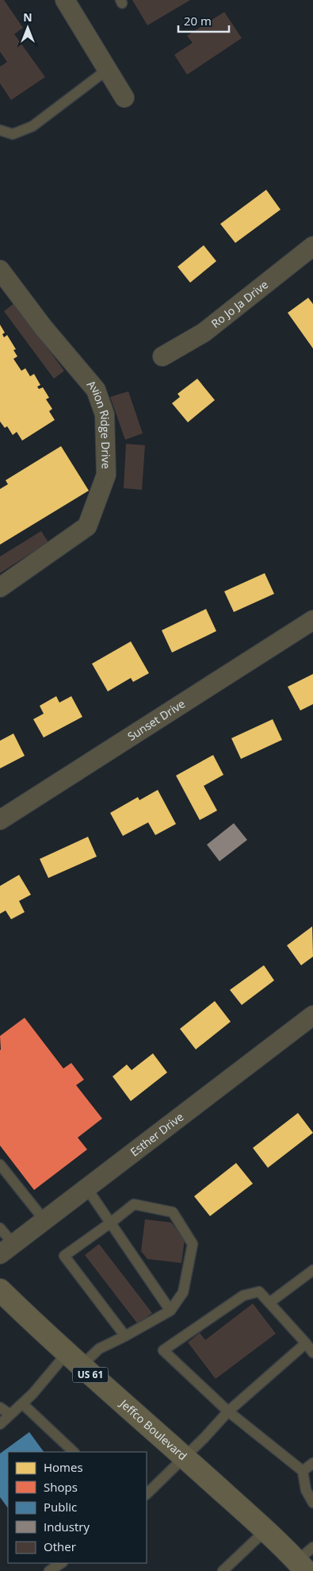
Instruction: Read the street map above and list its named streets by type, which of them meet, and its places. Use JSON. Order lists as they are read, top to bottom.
{
  "streets": {
    "main road": ["US 61", "Jeffco Boulevard"],
    "street": [
      "Ro Jo Ja Drive",
      "Avion Ridge Drive",
      "Sunset Drive",
      "Esther Drive"
    ]
  },
  "legend": [
    "Homes",
    "Shops",
    "Public",
    "Industry",
    "Other"
  ],
  "scale_bar": "20 m",
  "north": "top"
}
